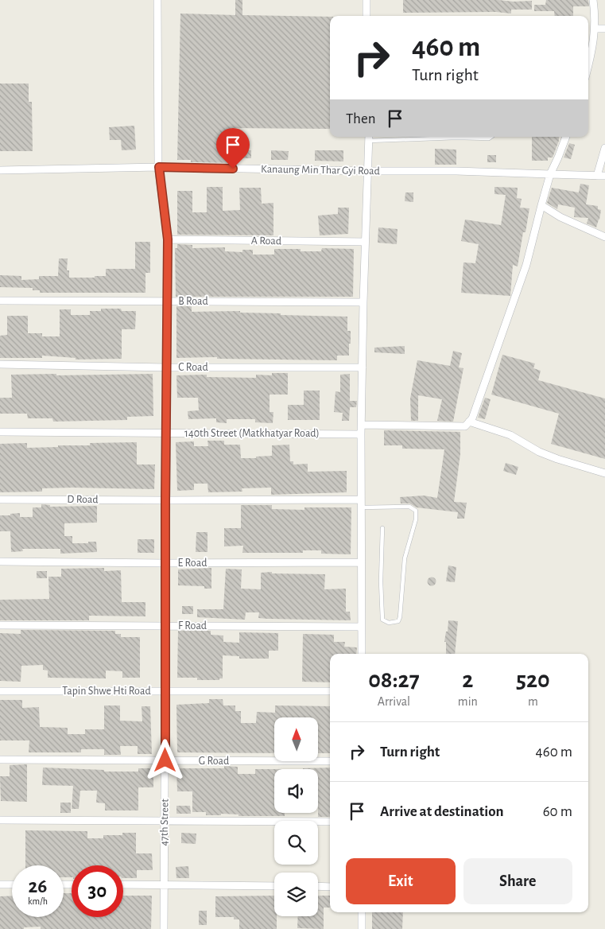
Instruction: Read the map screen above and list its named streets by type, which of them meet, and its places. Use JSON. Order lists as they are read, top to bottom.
{
  "streets": {
    "street": [
      "Kanaung Min Thar Gyi Road",
      "A Road",
      "B Road",
      "C Road",
      "140th Street (Matkhatyar Road)",
      "D Road",
      "E Road",
      "F Road",
      "Tapin Shwe Hti Road",
      "G Road",
      "47th Street"
    ]
  },
  "crossings": [
    ["Kanaung Min Thar Gyi Road", "47th Street"],
    ["A Road", "47th Street"],
    ["B Road", "47th Street"],
    ["C Road", "47th Street"],
    ["140th Street (Matkhatyar Road)", "47th Street"],
    ["D Road", "47th Street"],
    ["E Road", "47th Street"],
    ["F Road", "47th Street"],
    ["Tapin Shwe Hti Road", "47th Street"],
    ["G Road", "47th Street"]
  ],
  "north": "top",
  "page": {
    "turn": ["460 m", "Turn right"],
    "then": "Then",
    "eta": [
      "08:27",
      "Arrival",
      "2",
      "min",
      "520",
      "m"
    ],
    "list": [
      {
        "name": "Turn right",
        "value": "460 m"
      },
      {
        "name": "Arrive at destination",
        "value": "60 m"
      }
    ],
    "buttons": ["Exit", "Share"],
    "speed": "26 km/h",
    "limit": "30"
  }
}
